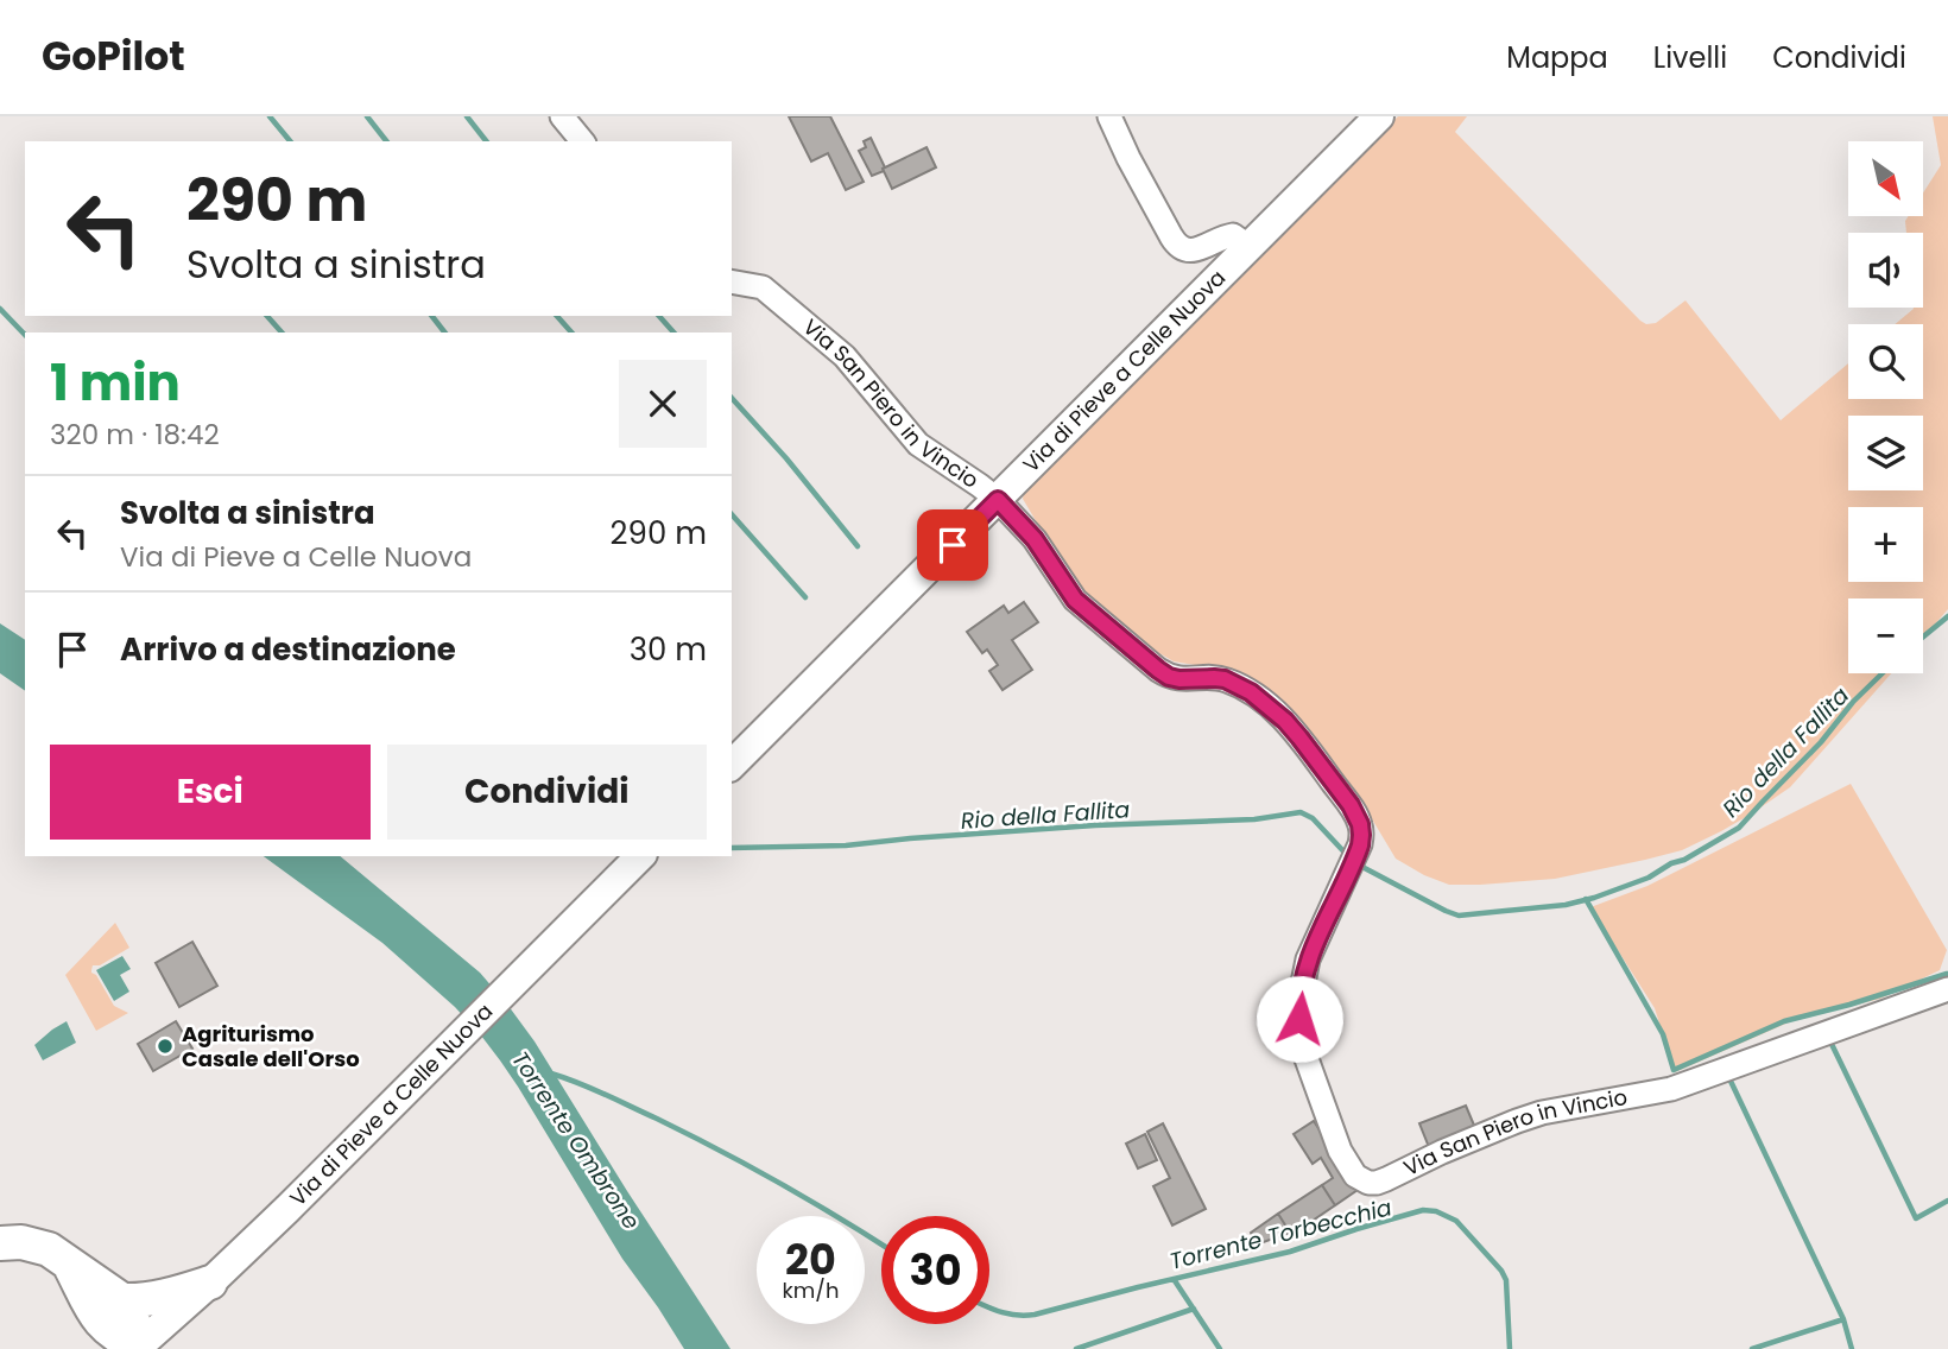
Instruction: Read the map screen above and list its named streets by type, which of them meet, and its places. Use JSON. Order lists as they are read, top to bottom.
{
  "streets": {
    "main road": ["Via di Pieve a Celle Nuova"],
    "street": ["Via San Piero in Vincio"]
  },
  "crossings": [
    ["Via di Pieve a Celle Nuova", "Via San Piero in Vincio"]
  ],
  "water": ["Rio della Fallita", "Torrente Ombrone", "Torrente Torbecchia"],
  "places": ["Agriturismo Casale dell'Orso"],
  "north": "bottom right",
  "page": {
    "header": "GoPilot",
    "nav": ["Mappa", "Livelli", "Condividi"],
    "map_buttons": ["+", "−"],
    "turn": ["290 m", "Svolta a sinistra"],
    "heading": ["1 min", "320 m · 18:42"],
    "list": [
      {
        "name": "Svolta a sinistra",
        "note": "Via di Pieve a Celle Nuova",
        "value": "290 m"
      },
      {
        "name": "Arrivo a destinazione",
        "value": "30 m"
      }
    ],
    "buttons": ["Esci", "Condividi"],
    "speed": "20 km/h",
    "limit": "30"
  }
}
